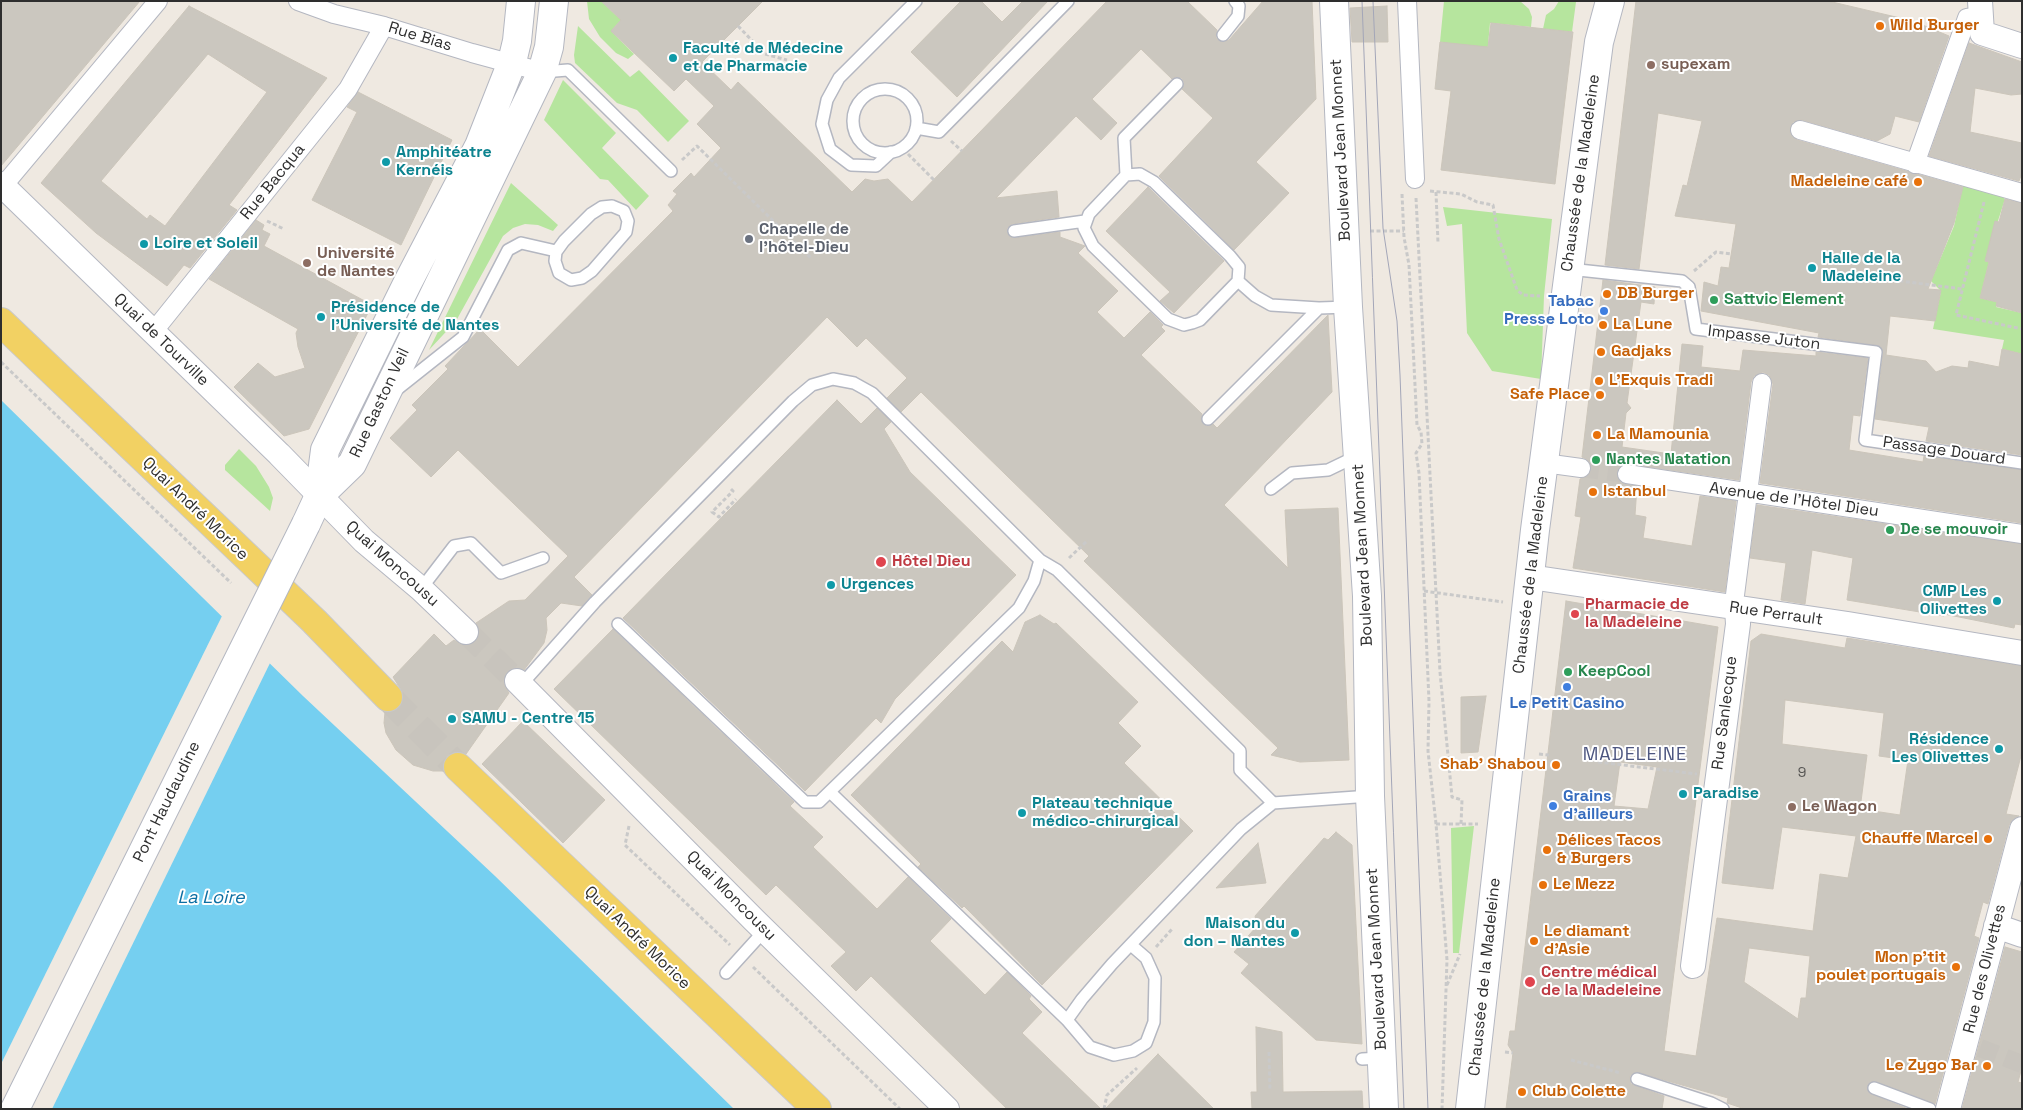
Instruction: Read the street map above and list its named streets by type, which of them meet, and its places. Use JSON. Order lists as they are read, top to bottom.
{
  "streets": {
    "main road": [
      "Boulevard Jean Monnet",
      "Chaussée de la Madeleine",
      "Rue Gaston Veil",
      "Quai André Morice",
      "Pont Haudaudine"
    ],
    "street": [
      "Rue Bias",
      "Rue Bacqua",
      "Quai de Tourville",
      "Avenue de l'Hôtel Dieu",
      "Quai Moncousu",
      "Rue Perrault",
      "Rue Sanlecque",
      "Rue des Olivettes"
    ],
    "lane": ["Impasse Juton", "Passage Douard"]
  },
  "crossings": [
    ["Rue Bias", "Rue Bacqua"],
    ["Rue Bias", "Rue Gaston Veil"],
    ["Chaussée de la Madeleine", "Rue Perrault"],
    ["Rue Bacqua", "Quai de Tourville"],
    ["Impasse Juton", "Passage Douard"],
    ["Quai de Tourville", "Rue Gaston Veil"],
    ["Quai de Tourville", "Quai Moncousu"],
    ["Quai de Tourville", "Pont Haudaudine"],
    ["Rue Gaston Veil", "Quai Moncousu"],
    ["Rue Gaston Veil", "Pont Haudaudine"],
    ["Quai Moncousu", "Pont Haudaudine"],
    ["Rue Perrault", "Rue Sanlecque"]
  ],
  "districts": ["MADELEINE"],
  "water": ["La Loire"],
  "places": [
    "Wild Burger",
    "Faculté de Médecine et de Pharmacie",
    "supexam",
    "Amphitéatre Kernéis",
    "Madeleine café",
    "Chapelle de l'hôtel-Dieu",
    "Loire et Soleil",
    "Université de Nantes",
    "Halle de la Madeleine",
    "DB Burger",
    "Sattvic Element",
    "Tabac Presse Loto",
    "Présidence de l'Université de Nantes",
    "La Lune",
    "Gadjaks",
    "L'Exquis Tradi",
    "Safe Place",
    "La Mamounia",
    "Nantes Natation",
    "Istanbul",
    "De se mouvoir",
    "Hôtel Dieu",
    "Urgences",
    "CMP Les Olivettes",
    "Pharmacie de la Madeleine",
    "KeepCool",
    "Le Petit Casino",
    "SAMU - Centre 15",
    "Résidence Les Olivettes",
    "Shab' Shabou",
    "Paradise",
    "Grains d'ailleurs",
    "Le Wagon",
    "Plateau technique médico-chirurgical",
    "Chauffe Marcel",
    "Délices Tacos & Burgers",
    "Le Mezz",
    "Maison du don – Nantes",
    "Le diamant d'Asie",
    "Mon p'tit poulet portugais",
    "Centre médical de la Madeleine",
    "Le Zygo Bar",
    "Club Colette"
  ],
  "house_numbers": ["9"]
}
